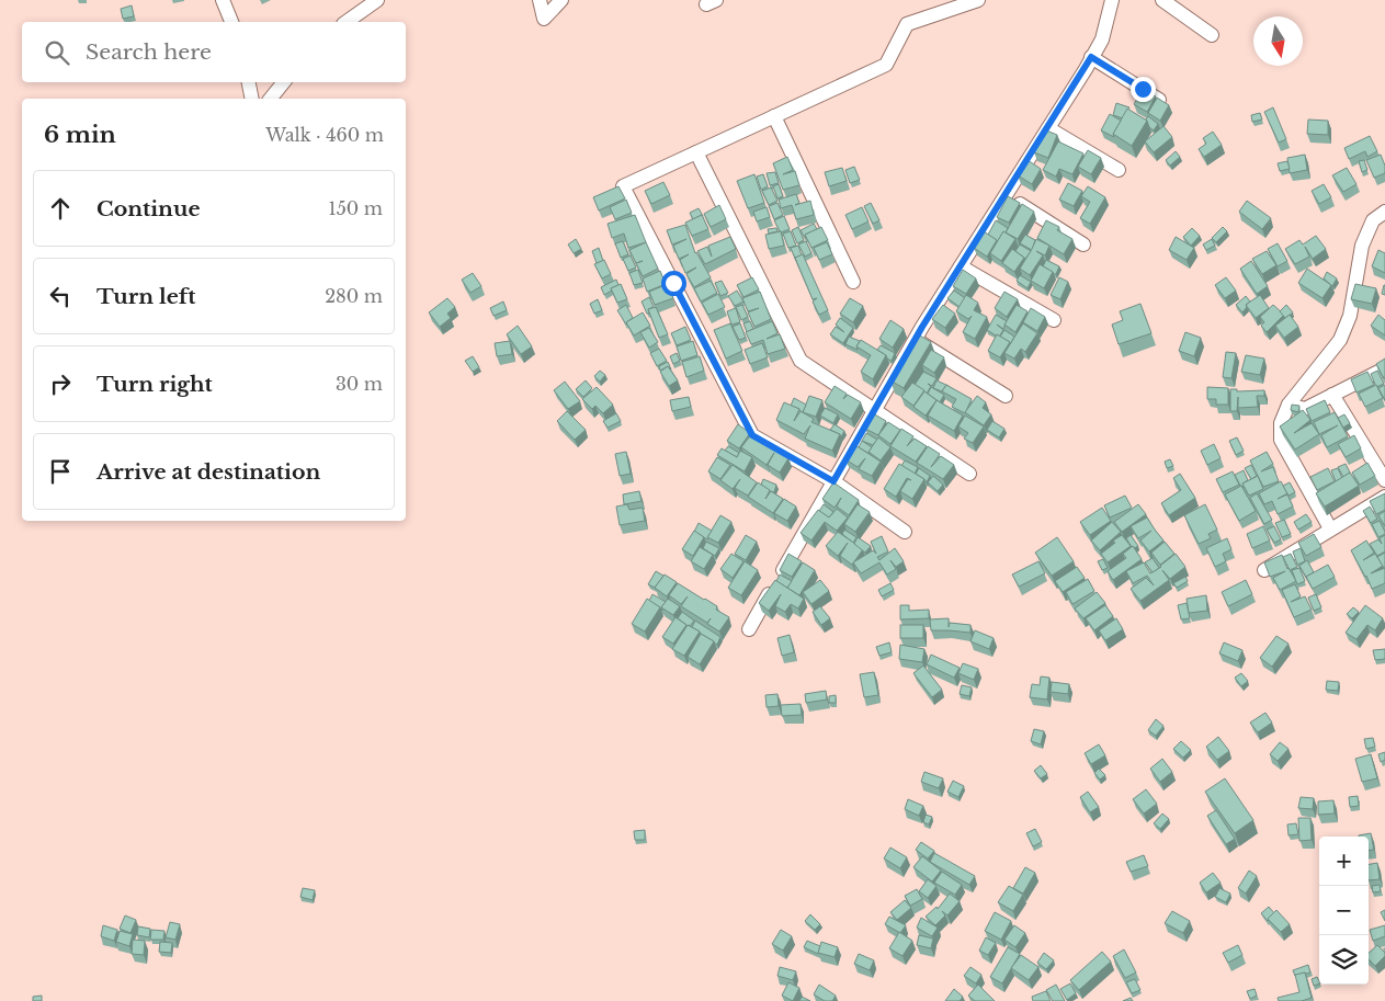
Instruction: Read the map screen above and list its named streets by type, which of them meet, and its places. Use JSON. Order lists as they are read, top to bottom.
{
  "north": "bottom",
  "page": {
    "search": "Search here",
    "heading": ["6 min", "Walk · 460 m"],
    "list": [
      ["Continue", "150 m"],
      ["Turn left", "280 m"],
      ["Turn right", "30 m"],
      "Arrive at destination"
    ],
    "map_buttons": ["+", "−"]
  }
}
